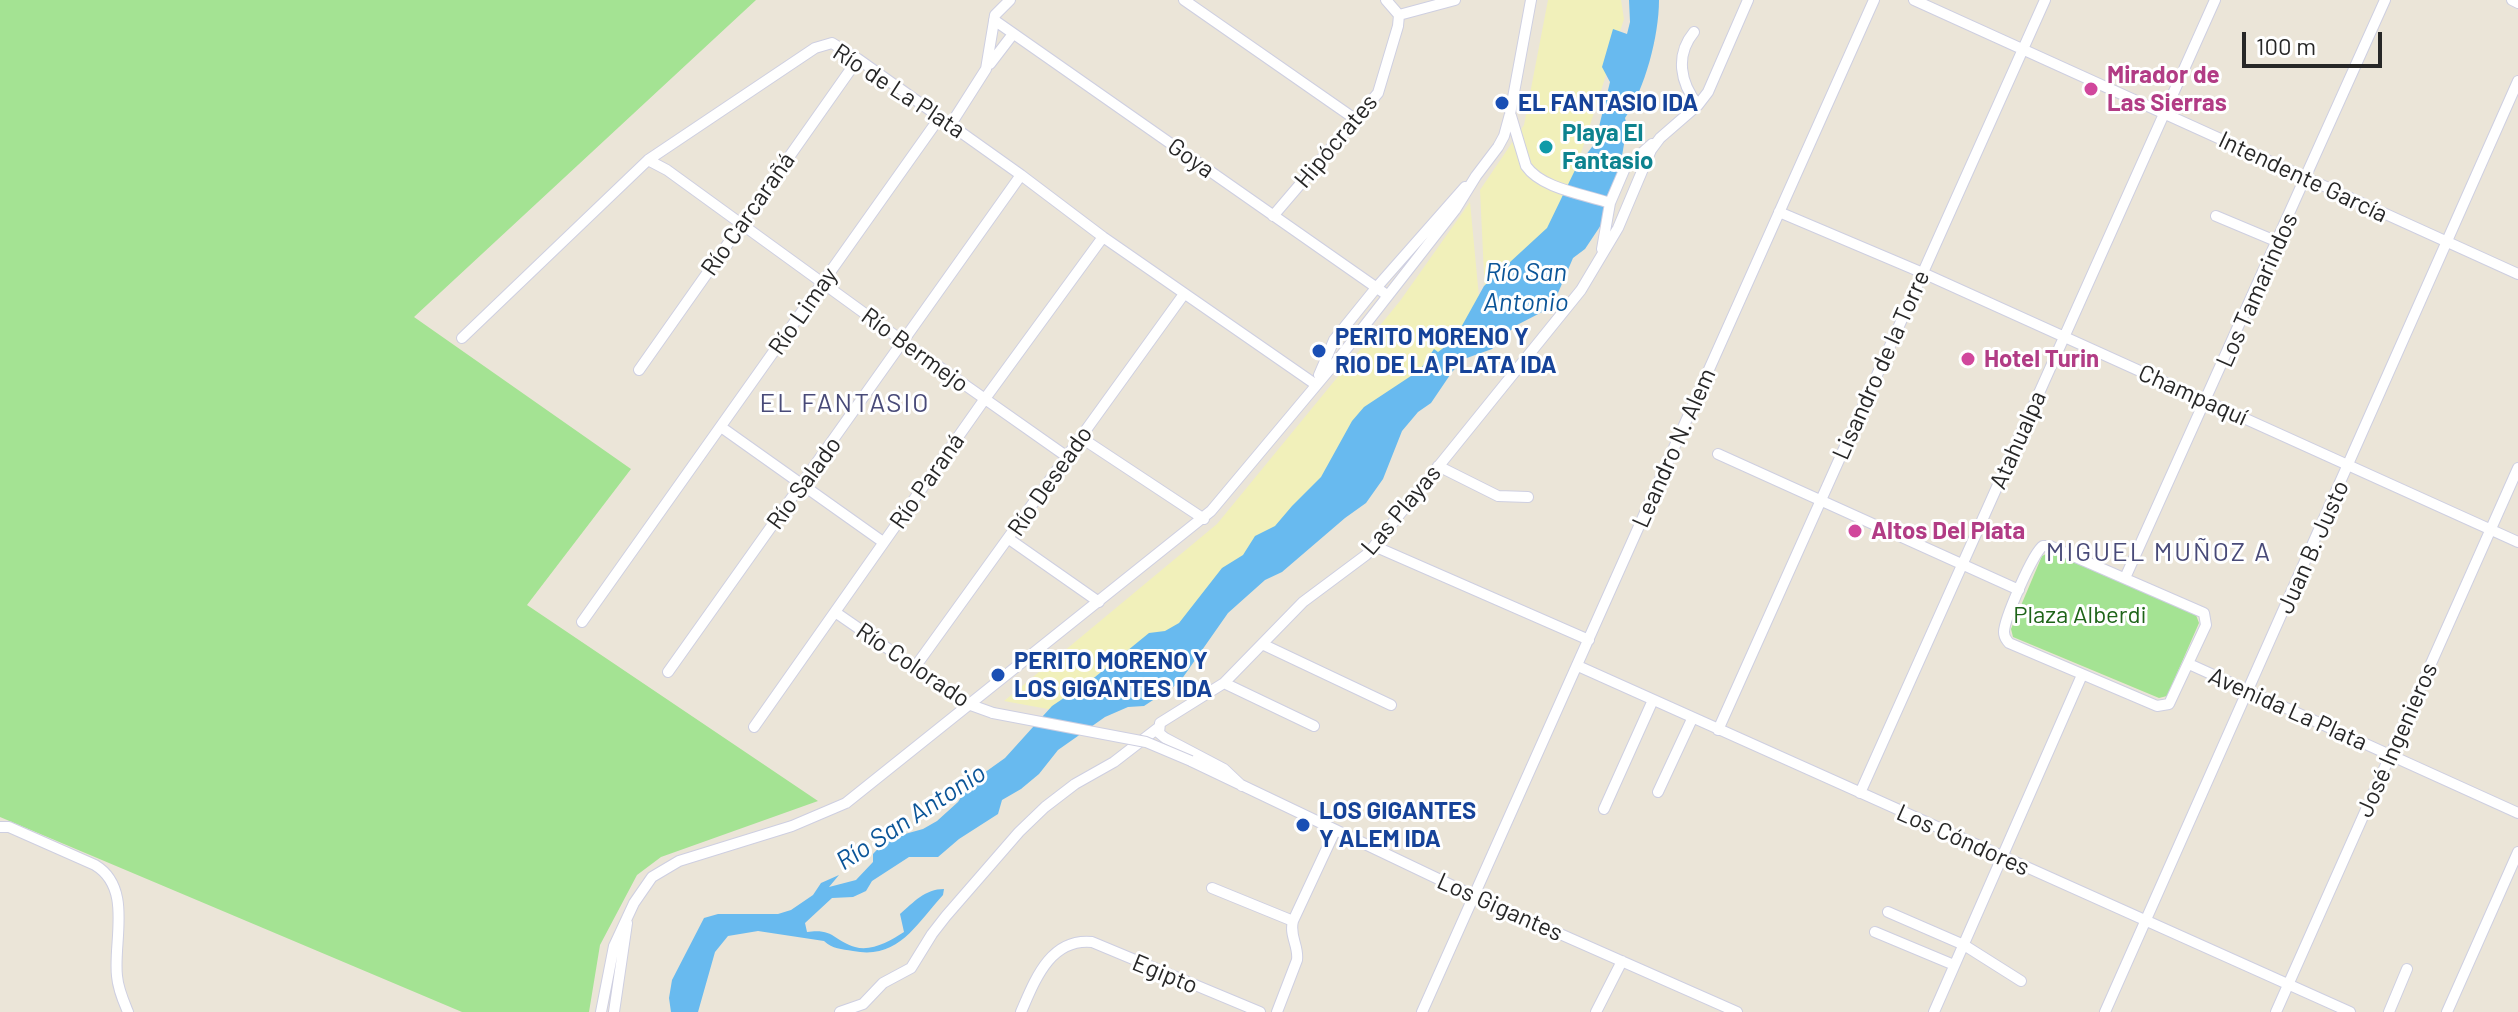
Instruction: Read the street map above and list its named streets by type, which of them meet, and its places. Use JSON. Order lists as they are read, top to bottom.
{
  "streets": {
    "street": [
      "Río de La Plata",
      "Hipócrates",
      "Goya",
      "Intendente García",
      "Río Carcarañá",
      "Los Tamarindos",
      "Río Limay",
      "Río Bermejo",
      "Lisandro de la Torre",
      "Champaquí",
      "Atahualpa",
      "Leandro N. Alem",
      "Río Paraná",
      "Río Deseado",
      "Río Salado",
      "Las Playas",
      "Juan B. Justo",
      "Río Colorado",
      "Avenida La Plata",
      "José Ingenieros",
      "Los Cóndores",
      "Los Gigantes",
      "Egipto"
    ]
  },
  "crossings": [
    ["Río de La Plata", "Río Carcarañá"],
    ["Río de La Plata", "Río Limay"],
    ["Río de La Plata", "Río Bermejo"],
    ["Río de La Plata", "Río Paraná"],
    ["Río de La Plata", "Río Deseado"],
    ["Río de La Plata", "Río Salado"],
    ["Hipócrates", "Goya"],
    ["Intendente García", "Los Tamarindos"],
    ["Intendente García", "Lisandro de la Torre"],
    ["Intendente García", "Atahualpa"],
    ["Intendente García", "Juan B. Justo"],
    ["Río Carcarañá", "Río Bermejo"],
    ["Los Tamarindos", "Champaquí"],
    ["Los Tamarindos", "Avenida La Plata"],
    ["Río Limay", "Río Bermejo"],
    ["Río Bermejo", "Río Paraná"],
    ["Río Bermejo", "Río Deseado"],
    ["Río Bermejo", "Río Salado"],
    ["Lisandro de la Torre", "Champaquí"],
    ["Lisandro de la Torre", "Los Cóndores"],
    ["Champaquí", "Atahualpa"],
    ["Champaquí", "Leandro N. Alem"],
    ["Champaquí", "Juan B. Justo"],
    ["Champaquí", "José Ingenieros"],
    ["Atahualpa", "Los Cóndores"],
    ["Leandro N. Alem", "Los Cóndores"],
    ["Leandro N. Alem", "Los Gigantes"],
    ["Río Paraná", "Río Colorado"],
    ["Río Deseado", "Río Colorado"],
    ["Juan B. Justo", "Avenida La Plata"],
    ["Juan B. Justo", "Los Cóndores"],
    ["Río Colorado", "Los Gigantes"],
    ["Avenida La Plata", "José Ingenieros"],
    ["José Ingenieros", "Los Cóndores"]
  ],
  "districts": ["EL FANTASIO", "MIGUEL MUÑOZ A"],
  "water": ["Río San Antonio"],
  "parks": ["Plaza Alberdi"],
  "places": [
    "Mirador de Las Sierras",
    "EL FANTASIO IDA",
    "Playa El Fantasio",
    "PERITO MORENO Y RIO DE LA PLATA IDA",
    "Hotel Turin",
    "Altos Del Plata",
    "PERITO MORENO Y LOS GIGANTES IDA",
    "LOS GIGANTES Y ALEM IDA"
  ],
  "scale_bar": "100 m"
}
